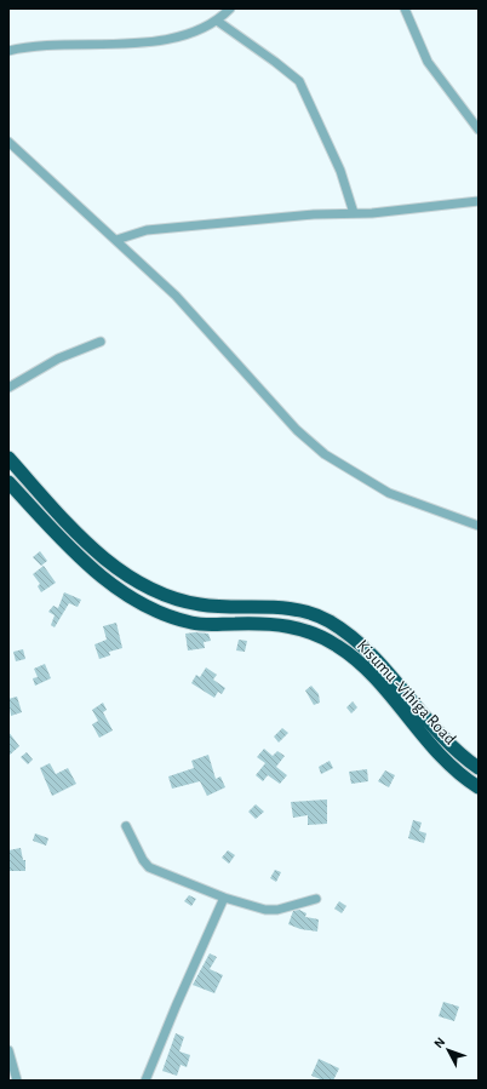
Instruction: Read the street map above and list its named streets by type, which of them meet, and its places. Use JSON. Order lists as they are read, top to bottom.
{
  "streets": {
    "highway": ["Kisumu -Vihiga Road"]
  },
  "north": "top left"
}
